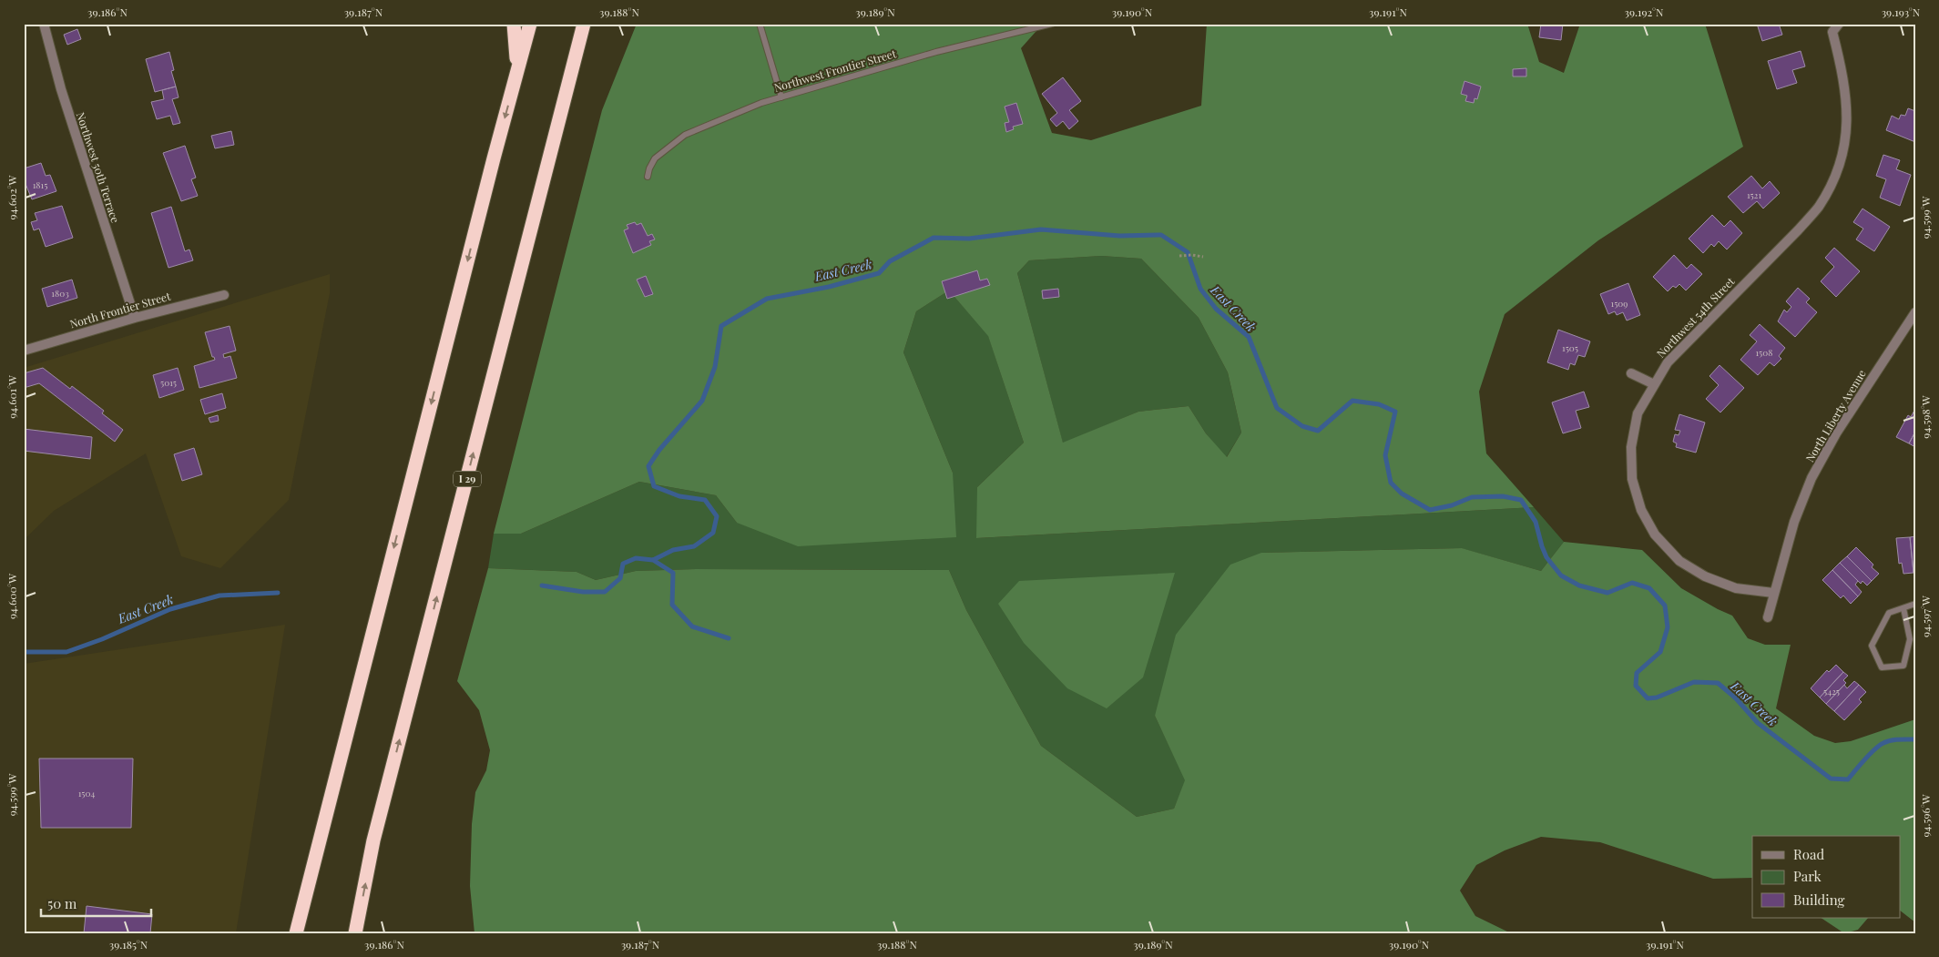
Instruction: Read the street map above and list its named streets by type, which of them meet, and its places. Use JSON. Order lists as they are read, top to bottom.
{
  "streets": {
    "highway": ["I 29"],
    "street": [
      "Northwest 50th Terrace",
      "North Frontier Street",
      "Northwest 54th Street",
      "North Liberty Avenue"
    ],
    "lane": ["Northwest Frontier Street"]
  },
  "crossings": [
    ["Northwest 50th Terrace", "North Frontier Street"],
    ["Northwest 54th Street", "North Liberty Avenue"]
  ],
  "water": ["East Creek"],
  "house_numbers": [
    "1815",
    "1521",
    "1803",
    "1509",
    "1505",
    "1508",
    "5015",
    "5425",
    "1504"
  ],
  "legend": ["Road", "Park", "Building"],
  "scale_bar": "50 m",
  "coordinates": [
    "39.186°N",
    "39.187°N",
    "39.188°N",
    "39.189°N",
    "39.190°N",
    "39.191°N",
    "39.192°N",
    "39.193°N",
    "94.602°W",
    "94.599°W",
    "94.601°W",
    "94.598°W",
    "94.600°W",
    "94.597°W",
    "94.596°W",
    "39.185°N"
  ]
}
